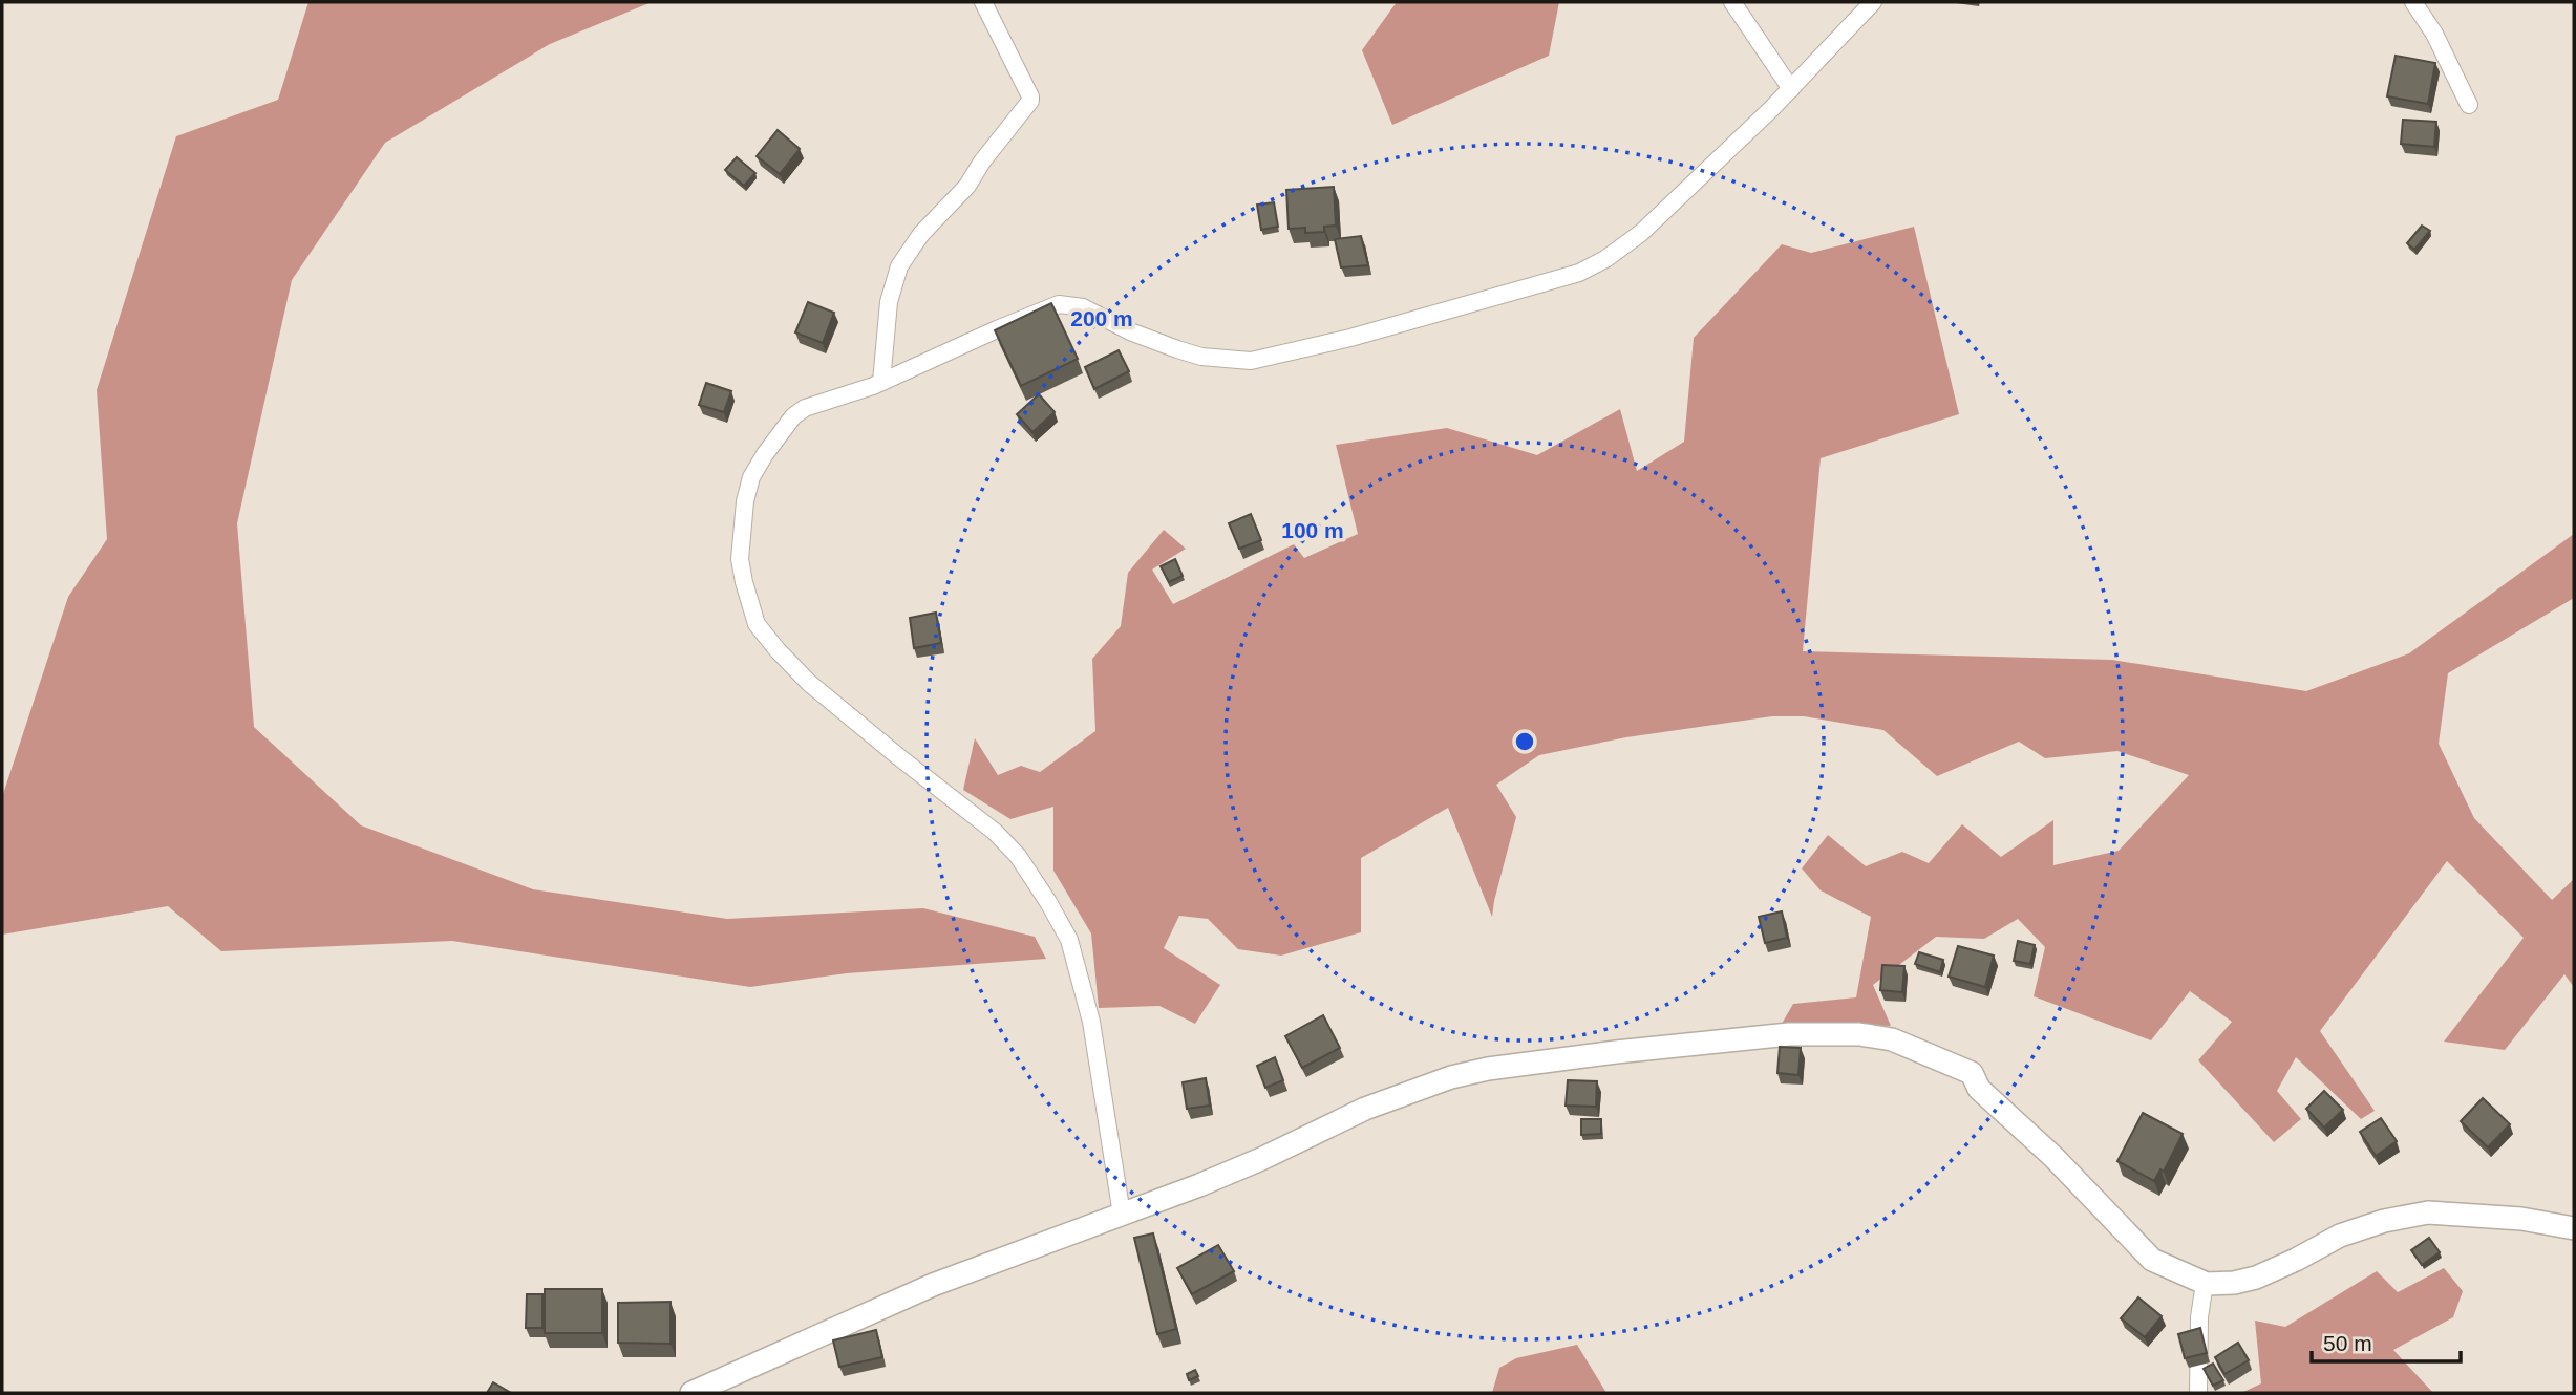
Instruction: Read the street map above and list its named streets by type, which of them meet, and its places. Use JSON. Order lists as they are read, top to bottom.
{
  "scale_bar": "50 m",
  "rings": ["200 m", "100 m"]
}
